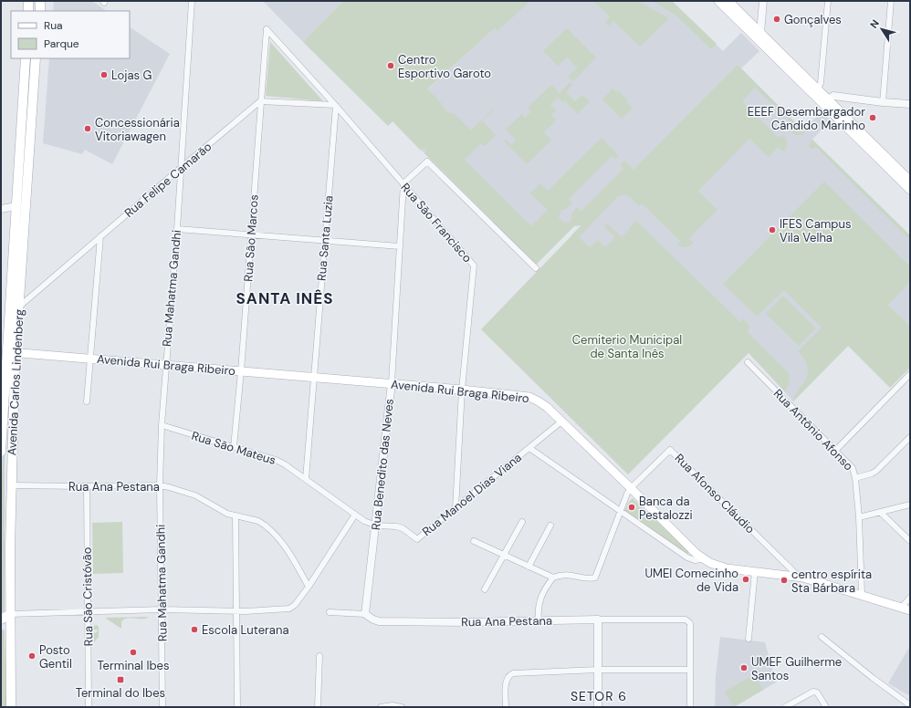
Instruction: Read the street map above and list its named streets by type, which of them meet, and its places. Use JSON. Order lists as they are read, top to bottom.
{
  "streets": {
    "main road": ["Avenida Rui Braga Ribeiro", "Avenida Carlos Lindenberg"],
    "street": [
      "Rua Felipe Camarão",
      "Rua São Francisco",
      "Rua São Marcos",
      "Rua Santa Luzia",
      "Rua Mahatma Gandhi",
      "Rua Antônio Afonso",
      "Rua São Mateus",
      "Rua Benedito das Neves",
      "Rua Ana Pestana",
      "Rua Afonso Cláudio",
      "Rua Manoel Dias Viana",
      "Rua São Cristóvão"
    ]
  },
  "crossings": [
    ["Rua Felipe Camarão", "Rua São Marcos"],
    ["Rua Felipe Camarão", "Rua Mahatma Gandhi"],
    ["Rua Felipe Camarão", "Avenida Carlos Lindenberg"],
    ["Rua São Francisco", "Rua São Marcos"],
    ["Rua São Francisco", "Rua Santa Luzia"],
    ["Rua São Francisco", "Avenida Rui Braga Ribeiro"],
    ["Rua São Francisco", "Rua Benedito das Neves"],
    ["Rua São Francisco", "Rua Manoel Dias Viana"],
    ["Rua São Marcos", "Avenida Rui Braga Ribeiro"],
    ["Rua São Marcos", "Rua São Mateus"],
    ["Rua Santa Luzia", "Avenida Rui Braga Ribeiro"],
    ["Rua Santa Luzia", "Rua São Mateus"],
    ["Rua Mahatma Gandhi", "Avenida Rui Braga Ribeiro"],
    ["Rua Mahatma Gandhi", "Rua São Mateus"],
    ["Rua Mahatma Gandhi", "Rua Ana Pestana"],
    ["Avenida Rui Braga Ribeiro", "Avenida Carlos Lindenberg"],
    ["Avenida Rui Braga Ribeiro", "Rua Antônio Afonso"],
    ["Avenida Rui Braga Ribeiro", "Rua Benedito das Neves"],
    ["Avenida Rui Braga Ribeiro", "Rua Afonso Cláudio"],
    ["Avenida Rui Braga Ribeiro", "Rua Manoel Dias Viana"],
    ["Avenida Carlos Lindenberg", "Rua Ana Pestana"],
    ["Rua São Mateus", "Rua Benedito das Neves"],
    ["Rua São Mateus", "Rua Manoel Dias Viana"],
    ["Rua Benedito das Neves", "Rua Ana Pestana"],
    ["Rua Benedito das Neves", "Rua Manoel Dias Viana"],
    ["Rua Ana Pestana", "Rua São Cristóvão"]
  ],
  "districts": ["SANTA INÊS", "SETOR 6"],
  "parks": ["Cemiterio Municipal de Santa Inês"],
  "places": {
    "other": [
      "Gonçalves",
      "Centro Esportivo Garoto",
      "Lojas G",
      "EEEF Desembargador Cândido Marinho",
      "Concessionária Vitoriawagen",
      "IFES Campus Vila Velha",
      "Banca da Pestalozzi",
      "UMEI Comecinho de Vida",
      "centro espírita Sta Bárbara",
      "Escola Luterana",
      "Terminal Ibes",
      "Posto Gentil",
      "UMEF Guilherme Santos"
    ],
    "transit": ["Terminal do Ibes"]
  },
  "legend": ["Rua", "Parque"],
  "north": "top left"
}
